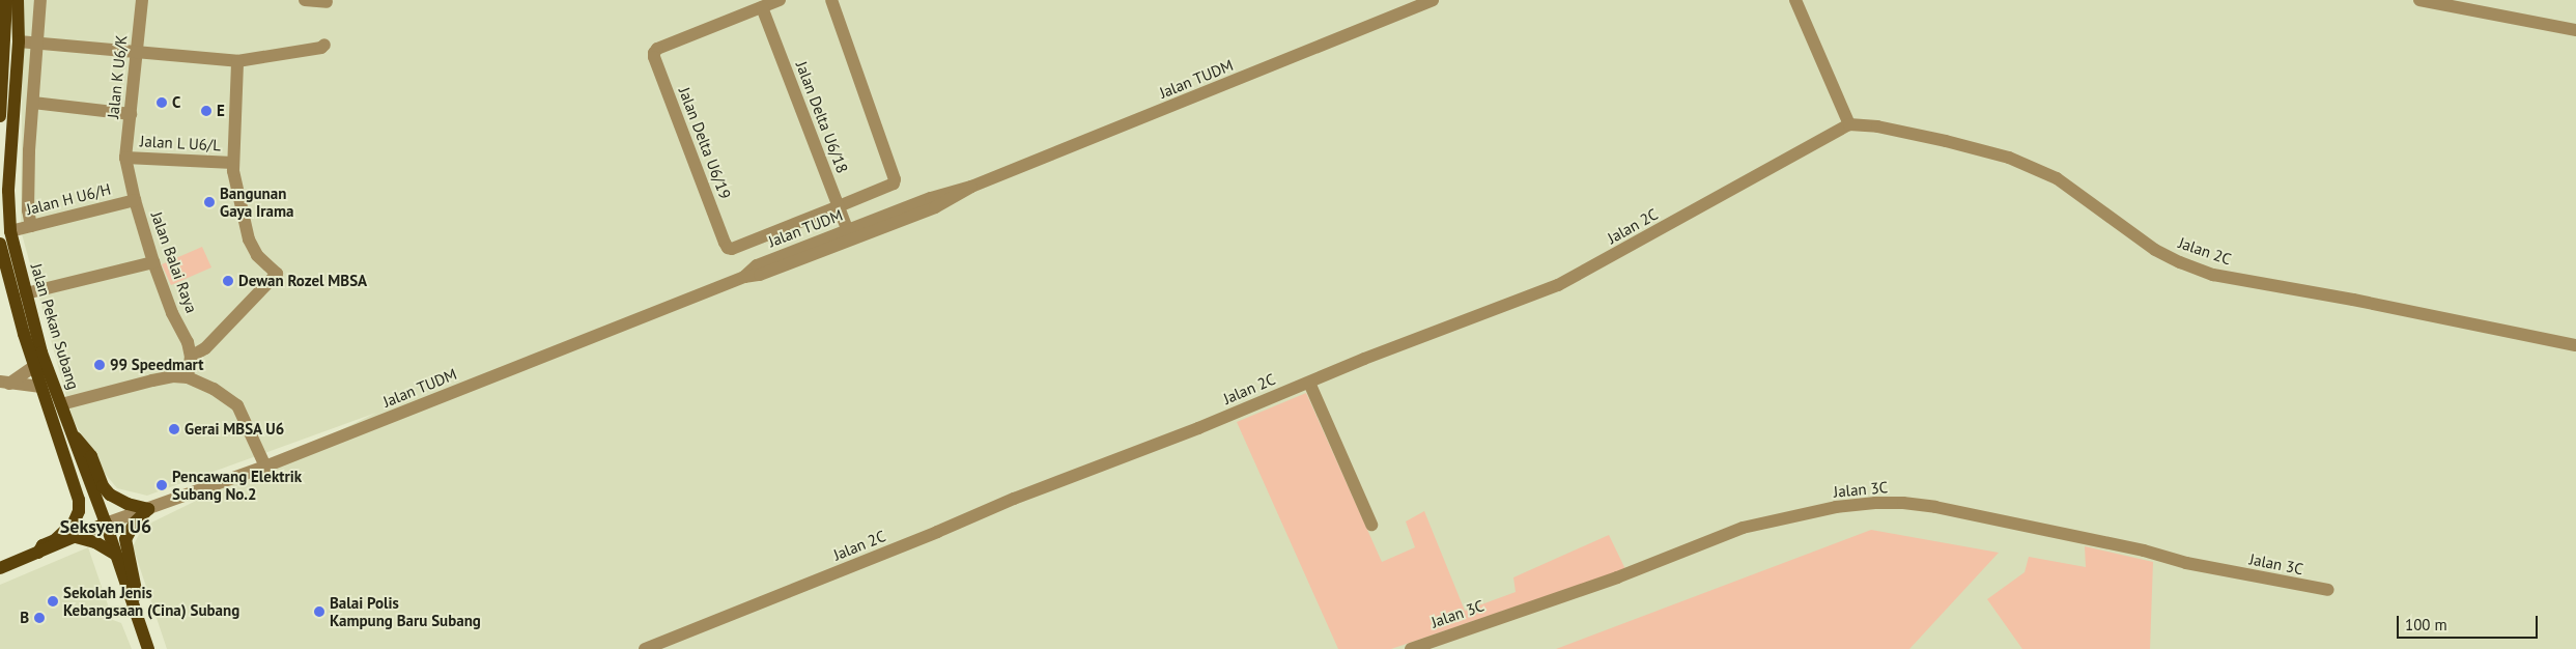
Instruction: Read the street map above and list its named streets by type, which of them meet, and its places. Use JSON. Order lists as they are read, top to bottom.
{
  "streets": {
    "main road": ["Jalan Pekan Subang"],
    "street": [
      "Jalan K U6/K",
      "Jalan TUDM",
      "Jalan Delta U6/18",
      "Jalan L U6/L",
      "Jalan Delta U6/19",
      "Jalan H U6/H",
      "Jalan 2C",
      "Jalan Balai Raya",
      "Jalan 3C"
    ]
  },
  "crossings": [
    ["Jalan K U6/K", "Jalan L U6/L"],
    ["Jalan K U6/K", "Jalan Balai Raya"],
    ["Jalan TUDM", "Jalan Delta U6/18"],
    ["Jalan TUDM", "Jalan Pekan Subang"],
    ["Jalan Delta U6/18", "Jalan Delta U6/19"],
    ["Jalan L U6/L", "Jalan Balai Raya"],
    ["Jalan H U6/H", "Jalan Balai Raya"],
    ["Jalan H U6/H", "Jalan Pekan Subang"]
  ],
  "districts": ["Seksyen U6"],
  "places": [
    "C",
    "E",
    "Bangunan Gaya Irama",
    "Dewan Rozel MBSA",
    "99 Speedmart",
    "Gerai MBSA U6",
    "Pencawang Elektrik Subang No.2",
    "Sekolah Jenis Kebangsaan (Cina) Subang",
    "Balai Polis Kampung Baru Subang",
    "B"
  ],
  "scale_bar": "100 m"
}
